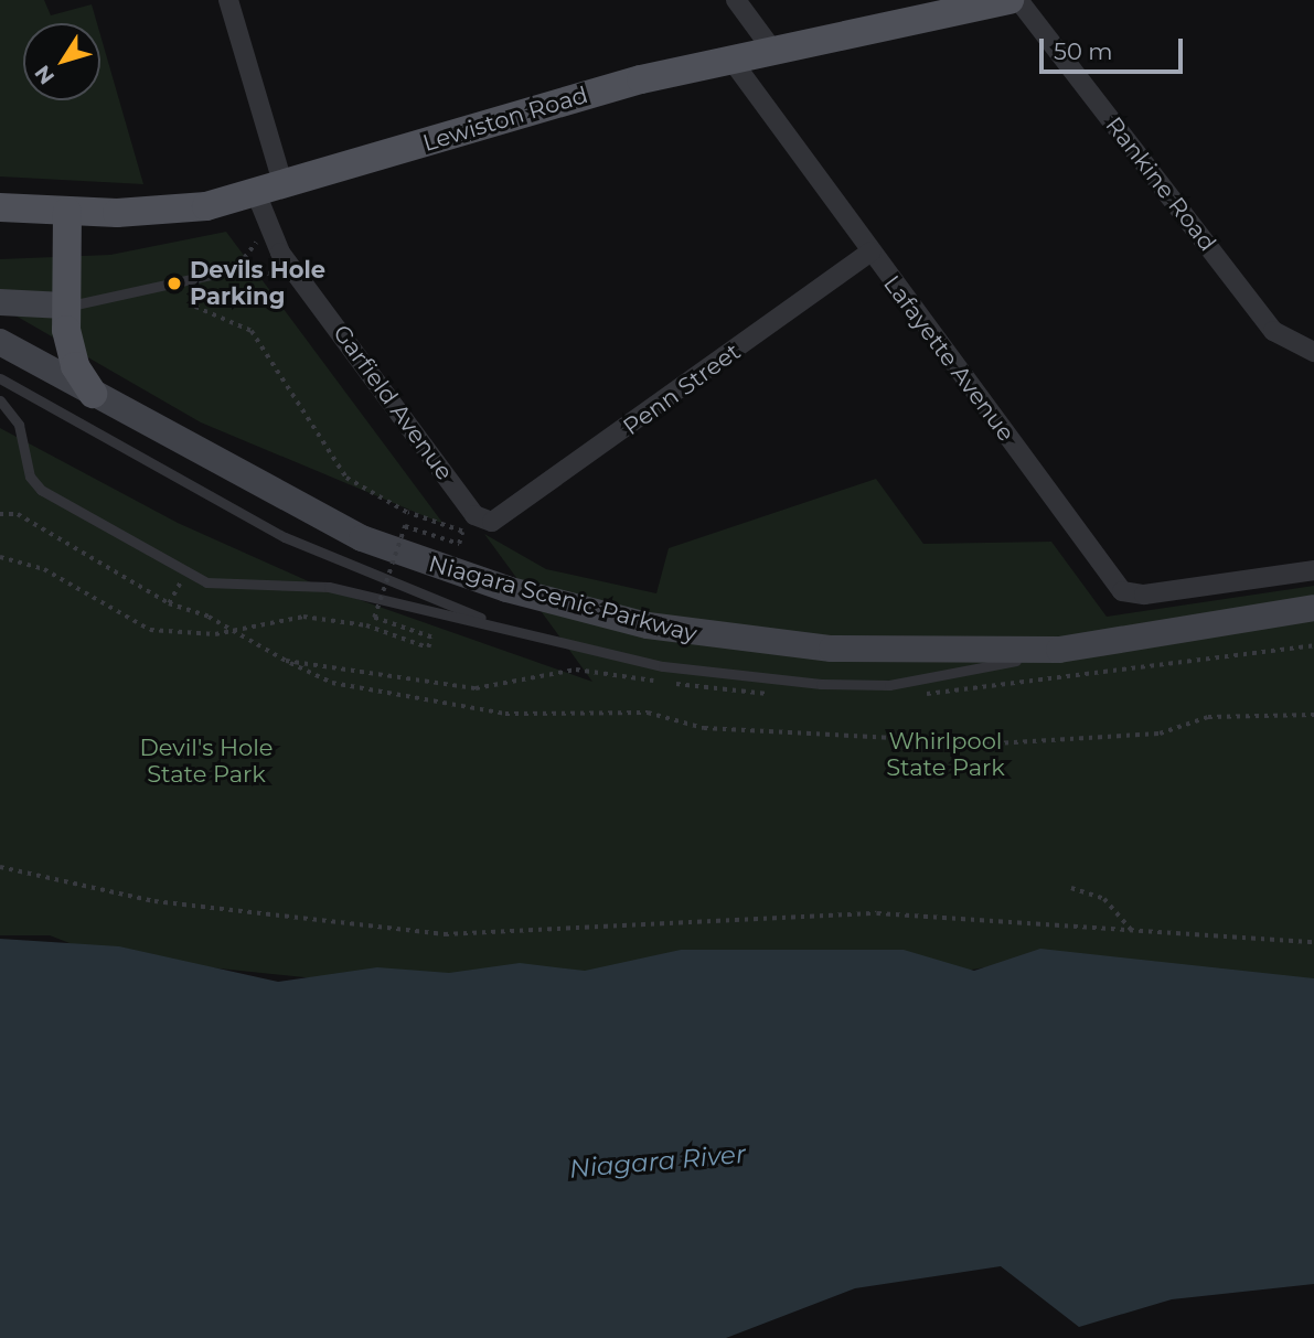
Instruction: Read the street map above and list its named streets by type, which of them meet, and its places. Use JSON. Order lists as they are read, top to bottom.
{
  "streets": {
    "main road": ["Lewiston Road", "Niagara Scenic Parkway"],
    "street": [
      "Rankine Road",
      "Lafayette Avenue",
      "Penn Street",
      "Garfield Avenue"
    ]
  },
  "crossings": [
    ["Lewiston Road", "Lafayette Avenue"],
    ["Lewiston Road", "Garfield Avenue"],
    ["Lafayette Avenue", "Penn Street"],
    ["Penn Street", "Garfield Avenue"]
  ],
  "water": ["Niagara River"],
  "parks": ["Whirlpool State Park", "Devil's Hole State Park"],
  "places": ["Devils Hole Parking"],
  "scale_bar": "50 m",
  "north": "bottom left"
}
